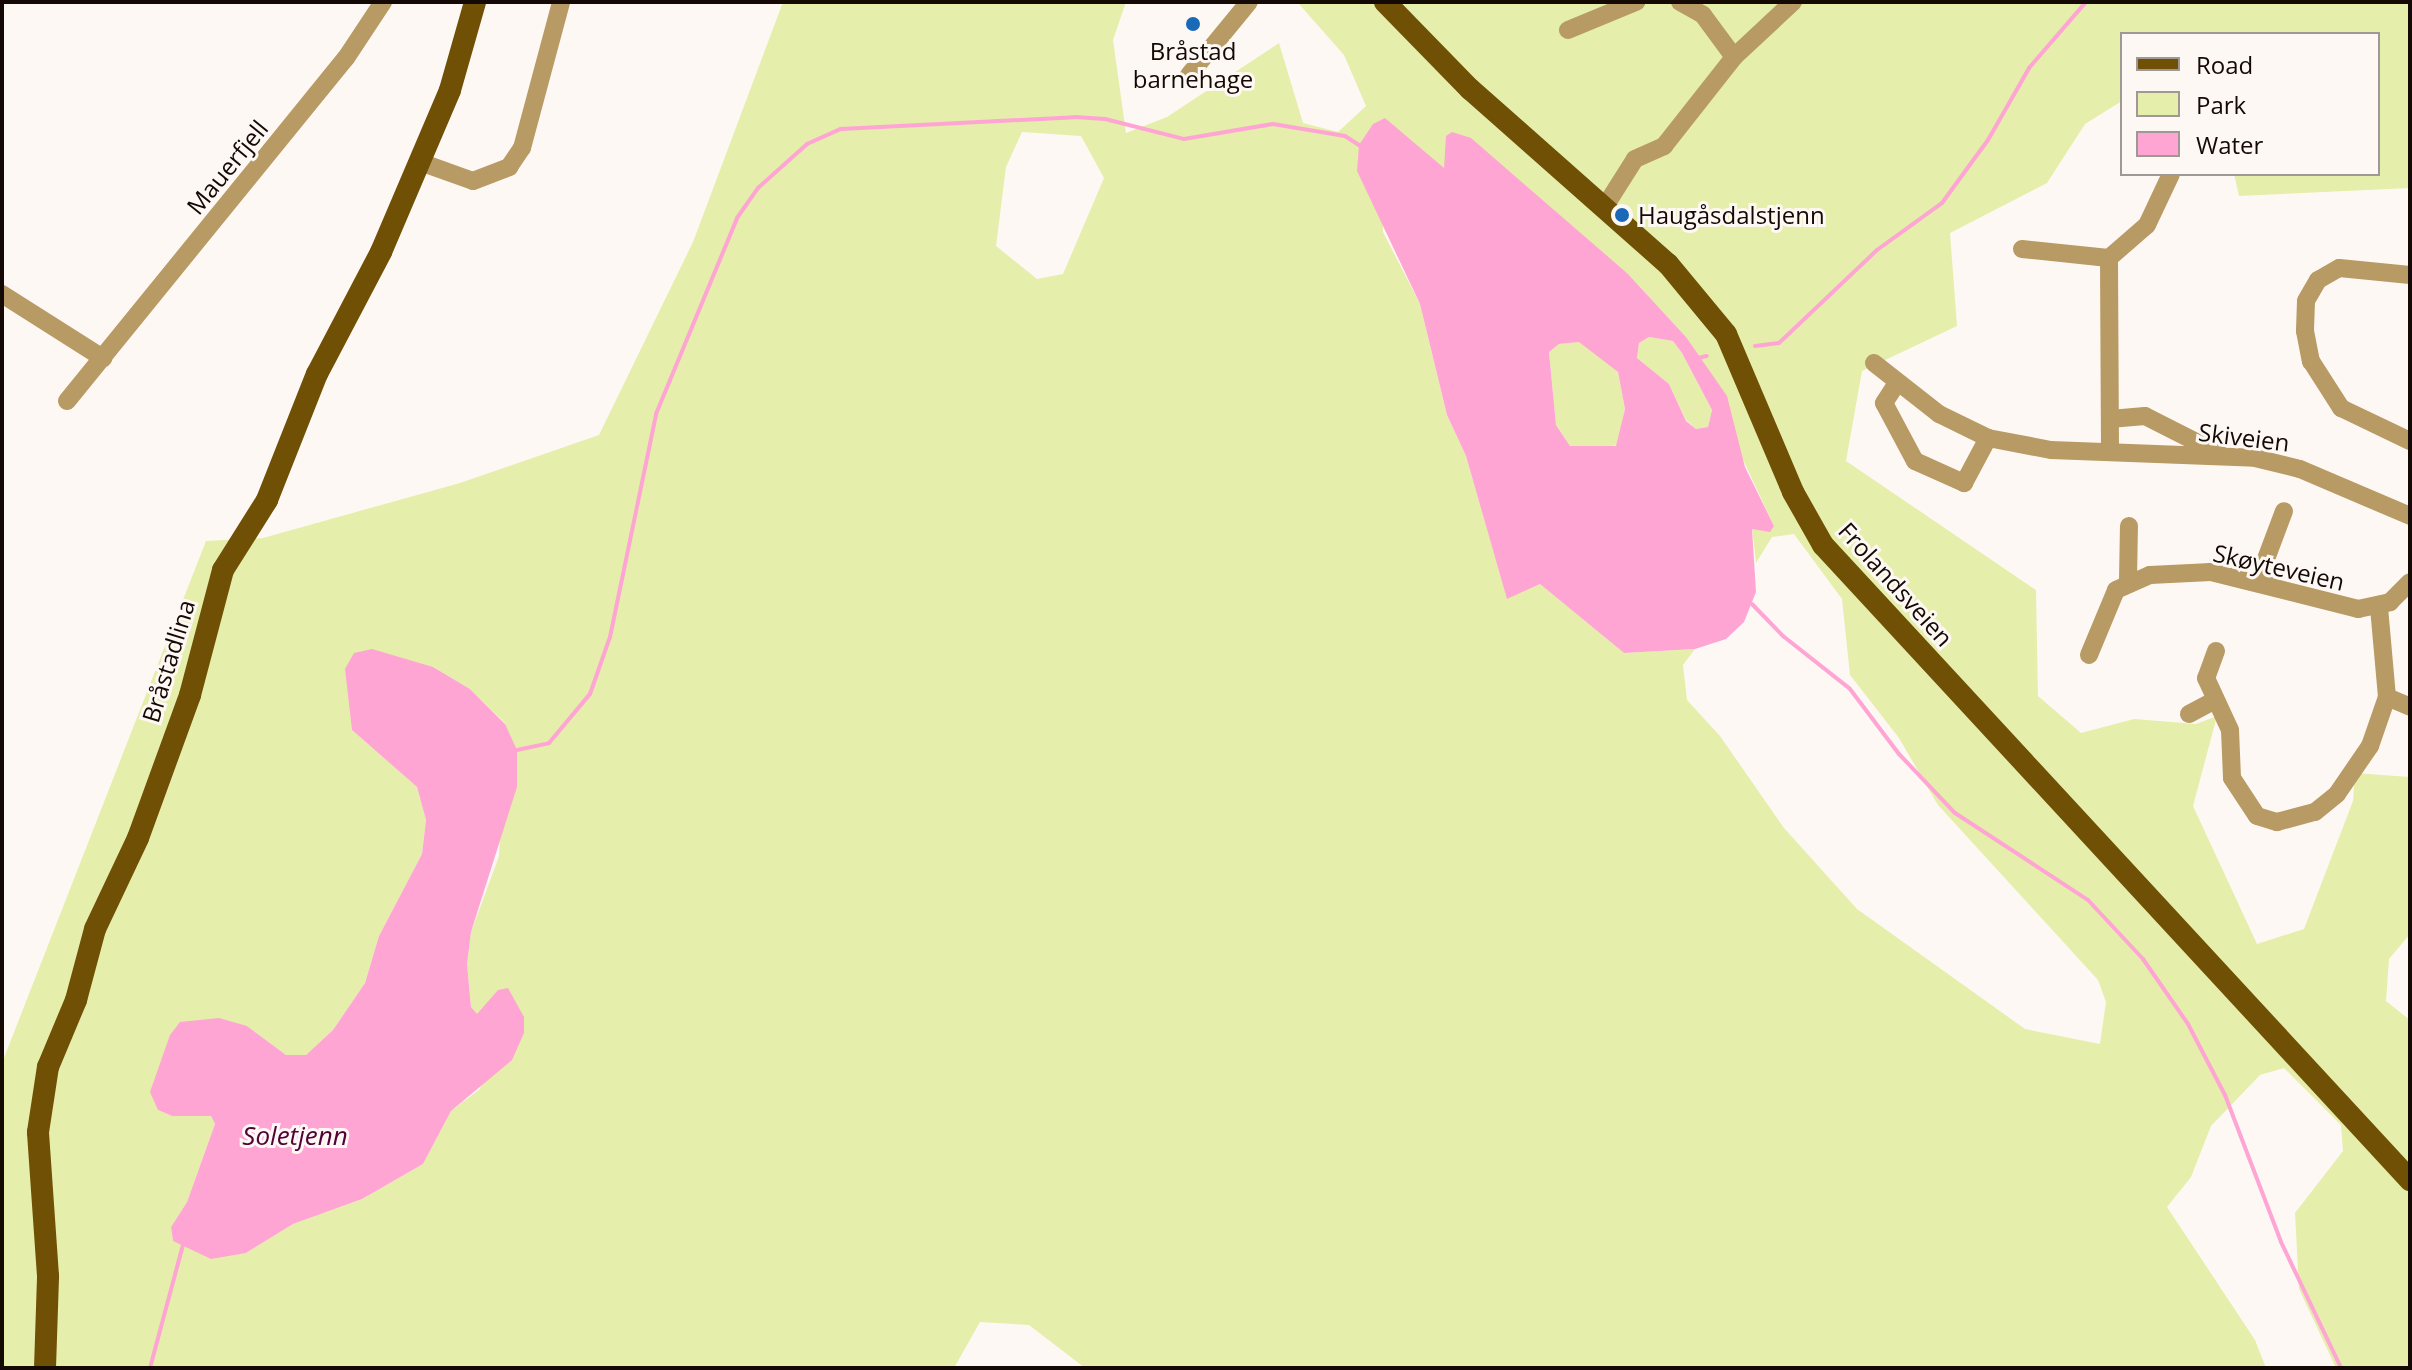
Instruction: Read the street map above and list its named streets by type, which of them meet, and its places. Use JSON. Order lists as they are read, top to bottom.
{
  "streets": {
    "main road": ["Frolandsveien", "Bråstadlina"],
    "street": ["Mauerfjell", "Skiveien", "Skøyteveien"]
  },
  "water": ["Soletjenn"],
  "places": ["Bråstad barnehage", "Haugåsdalstjenn"],
  "legend": ["Road", "Park", "Water"]
}
